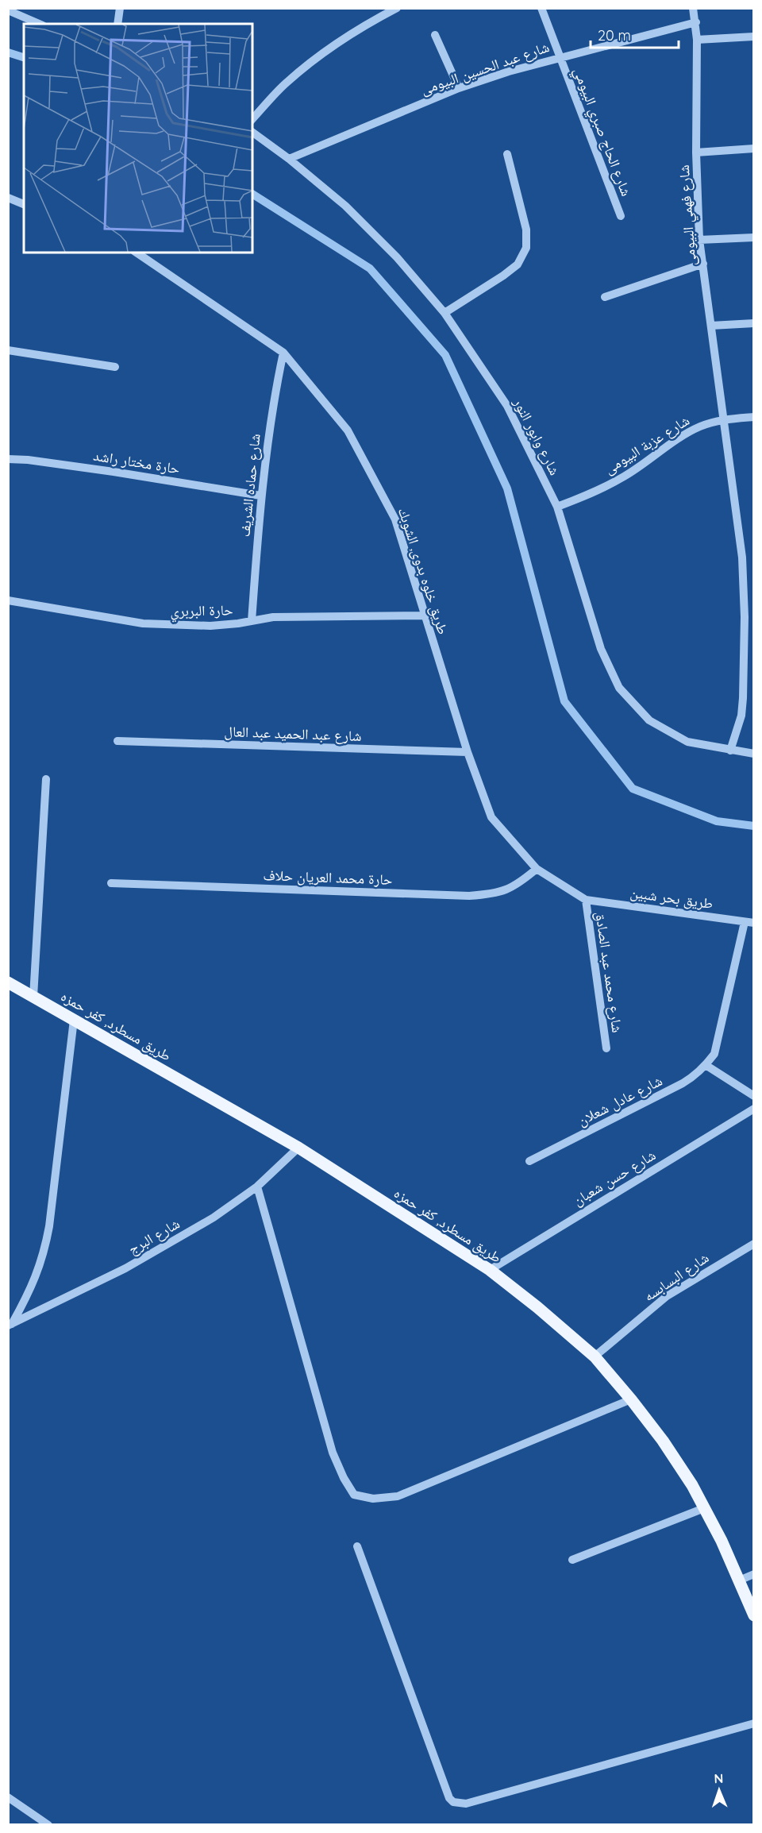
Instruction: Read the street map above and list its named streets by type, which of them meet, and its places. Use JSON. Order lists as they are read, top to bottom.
{
  "streets": {
    "main road": ["طريق مسطرد, كفر حمزه"],
    "street": [
      "شارع عبد الحسين البيومى",
      "شارع الحاج صبري البيومي",
      "شارع فهمي البيومى",
      "شارع وابور النور",
      "شارع عزبة البيومى",
      "حارة مختار راشد",
      "شارع حماده الشريف",
      "طريق خلوه بدوى, الشوبك",
      "حارة البربري",
      "شارع عبد الحميد عبد العال",
      "حارة محمد العريان حلاف",
      "طريق بحر شبين",
      "شارع محمد عبد الصادق",
      "شارع عادل شعلان",
      "شارع حسن شعبان",
      "شارع البرج",
      "شارع البسابسه"
    ]
  },
  "crossings": [
    ["شارع عبد الحسين البيومى", "شارع الحاج صبري البيومي"],
    ["شارع عبد الحسين البيومى", "شارع فهمي البيومى"],
    ["شارع عبد الحسين البيومى", "شارع وابور النور"],
    ["شارع فهمي البيومى", "شارع وابور النور"],
    ["شارع فهمي البيومى", "شارع عزبة البيومى"],
    ["شارع وابور النور", "شارع عزبة البيومى"],
    ["حارة مختار راشد", "شارع حماده الشريف"],
    ["شارع حماده الشريف", "طريق خلوه بدوى, الشوبك"],
    ["شارع حماده الشريف", "حارة البربري"],
    ["طريق خلوه بدوى, الشوبك", "حارة البربري"],
    ["طريق خلوه بدوى, الشوبك", "شارع عبد الحميد عبد العال"],
    ["طريق خلوه بدوى, الشوبك", "حارة محمد العريان حلاف"],
    ["طريق خلوه بدوى, الشوبك", "طريق بحر شبين"],
    ["طريق خلوه بدوى, الشوبك", "شارع محمد عبد الصادق"],
    ["طريق بحر شبين", "شارع محمد عبد الصادق"],
    ["طريق بحر شبين", "شارع عادل شعلان"],
    ["طريق مسطرد, كفر حمزه", "شارع حسن شعبان"],
    ["طريق مسطرد, كفر حمزه", "شارع البرج"],
    ["طريق مسطرد, كفر حمزه", "شارع البسابسه"]
  ],
  "scale_bar": "20 m",
  "north": "top"
}
